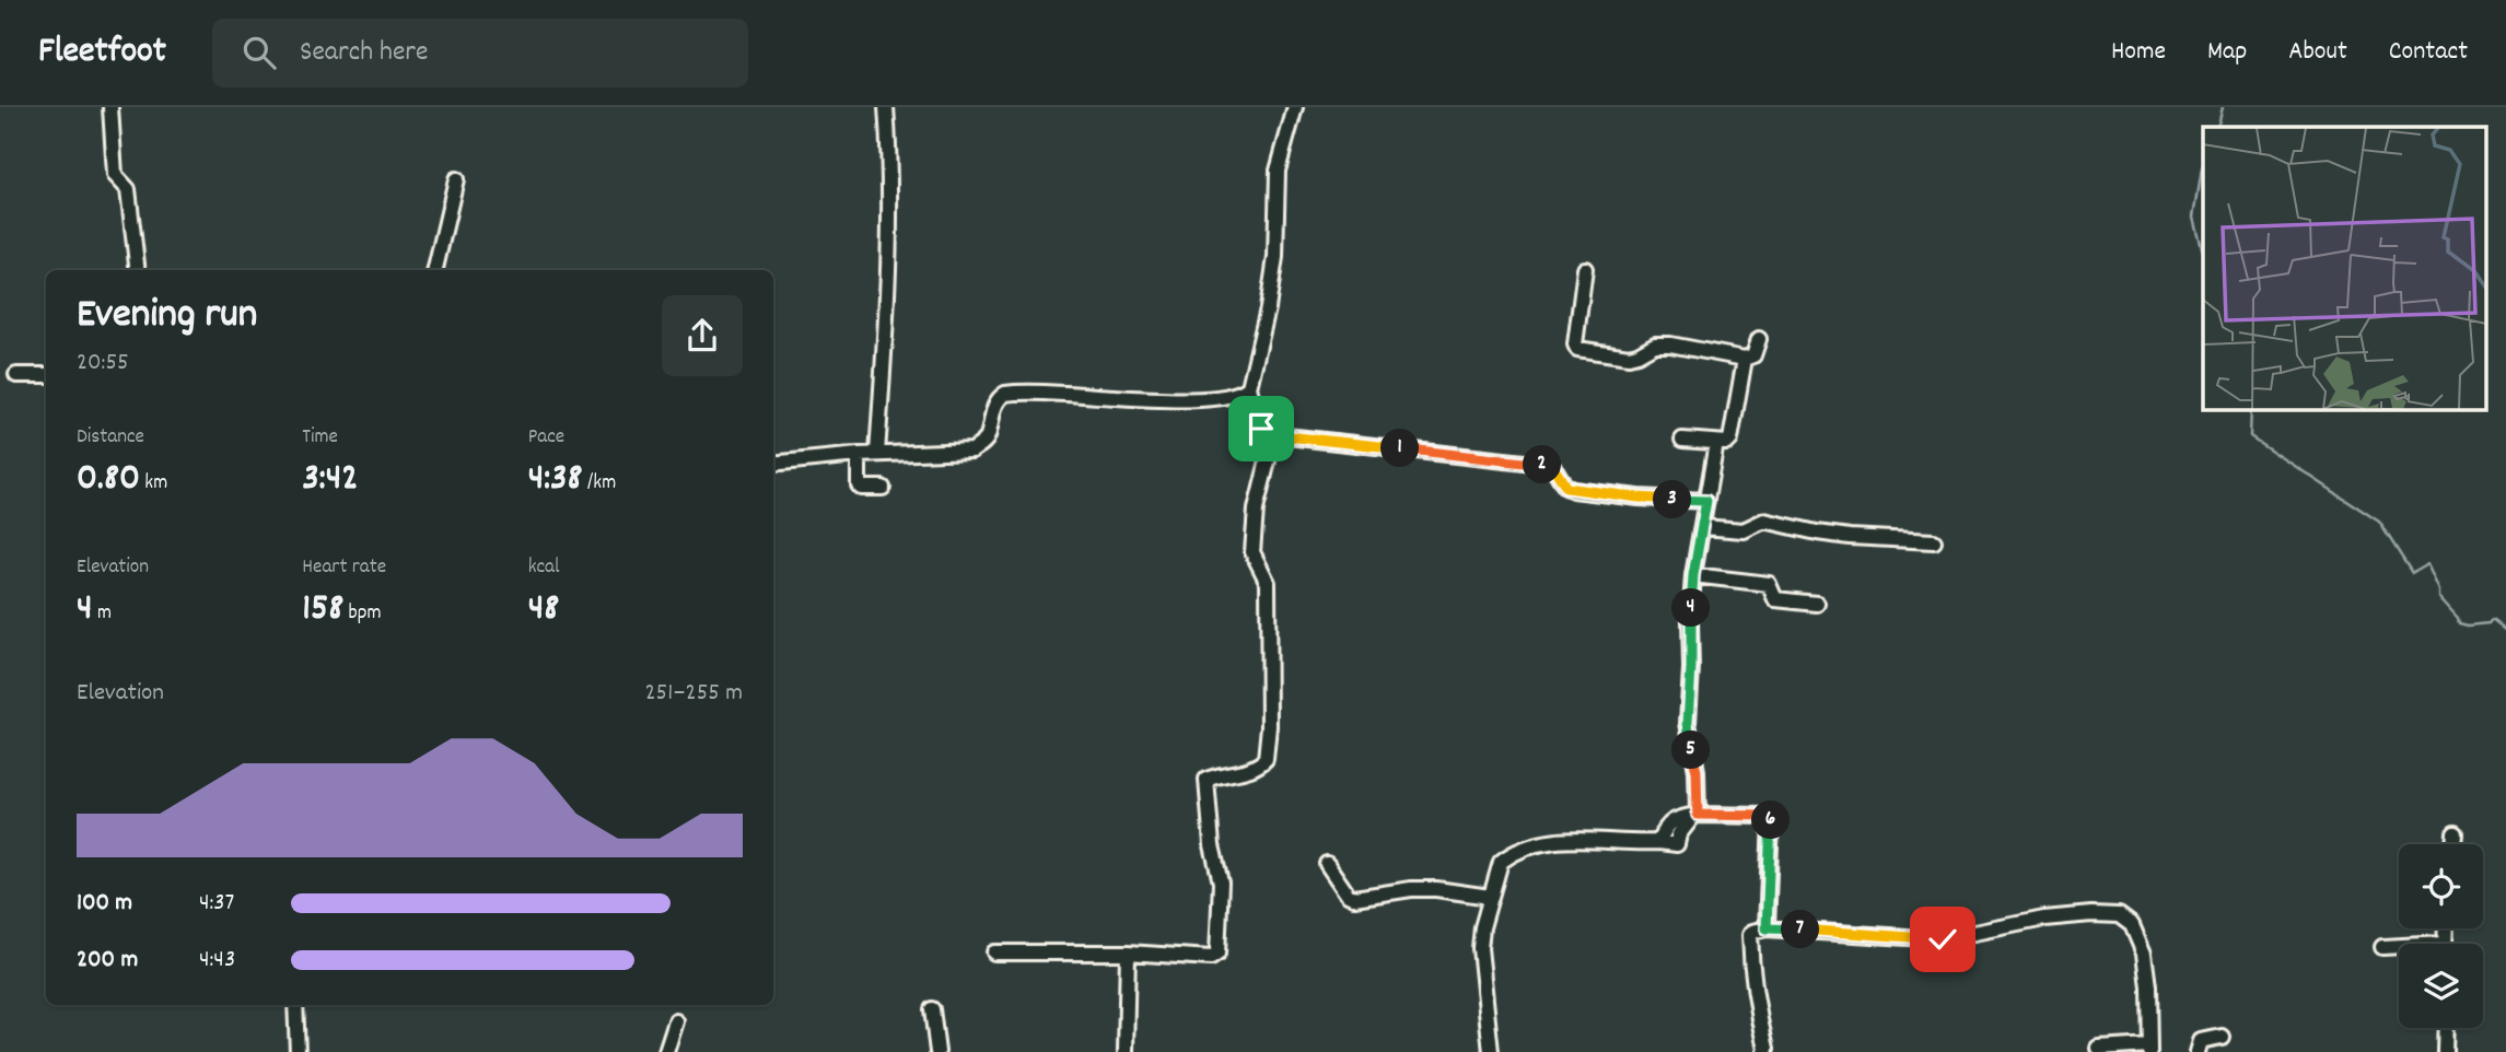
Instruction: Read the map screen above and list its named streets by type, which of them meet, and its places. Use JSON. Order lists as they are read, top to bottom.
{
  "page": {
    "header": "Fleetfoot",
    "search": "Search here",
    "nav": [
      "Home",
      "Map",
      "About",
      "Contact"
    ],
    "heading": ["Evening run", "20:55"],
    "stats": [
      ["Distance", "0.80 km"],
      ["Time", "3:42"],
      ["Pace", "4:38 /km"],
      ["Elevation", "4 m"],
      ["Heart rate", "158 bpm"],
      ["kcal", "48"]
    ],
    "pins": [
      "1",
      "2",
      "3",
      "4",
      "5",
      "6",
      "7"
    ],
    "chart": ["Elevation", "251–255 m"],
    "list": [
      {
        "name": "100 m",
        "note": "4:37"
      },
      {
        "name": "200 m",
        "note": "4:43"
      }
    ]
  }
}
